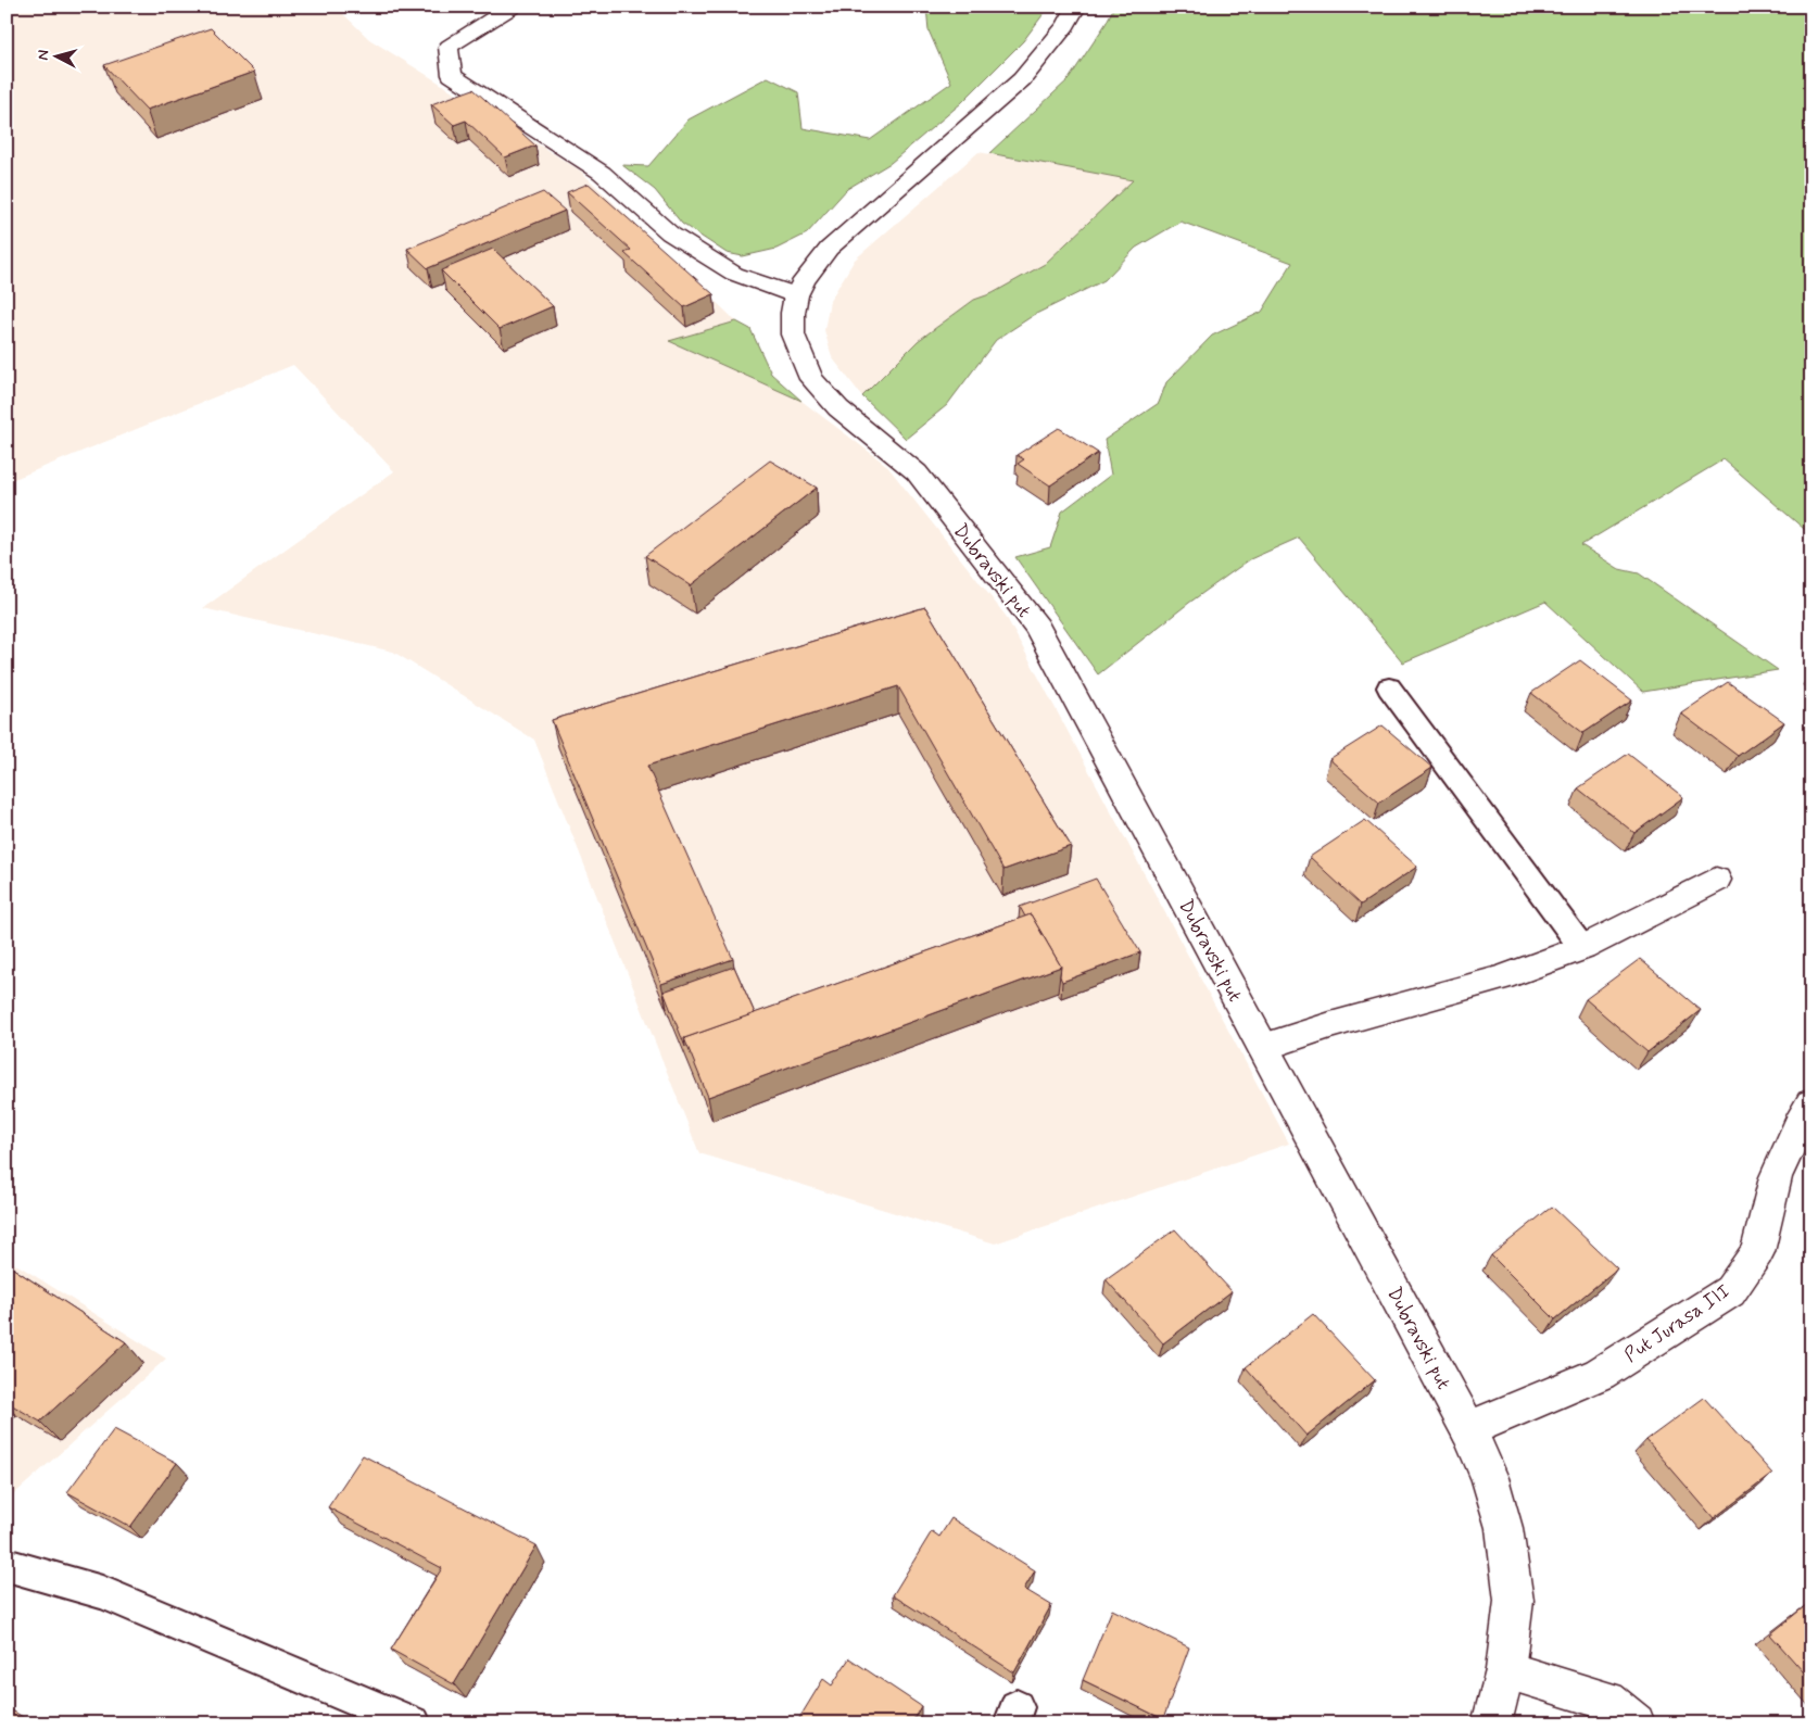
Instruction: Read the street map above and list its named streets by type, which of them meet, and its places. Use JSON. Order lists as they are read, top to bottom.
{
  "streets": {
    "main road": ["Dubravski put", "Put Jurasa III"]
  },
  "crossings": [
    ["Dubravski put", "Put Jurasa III"]
  ],
  "north": "left"
}
